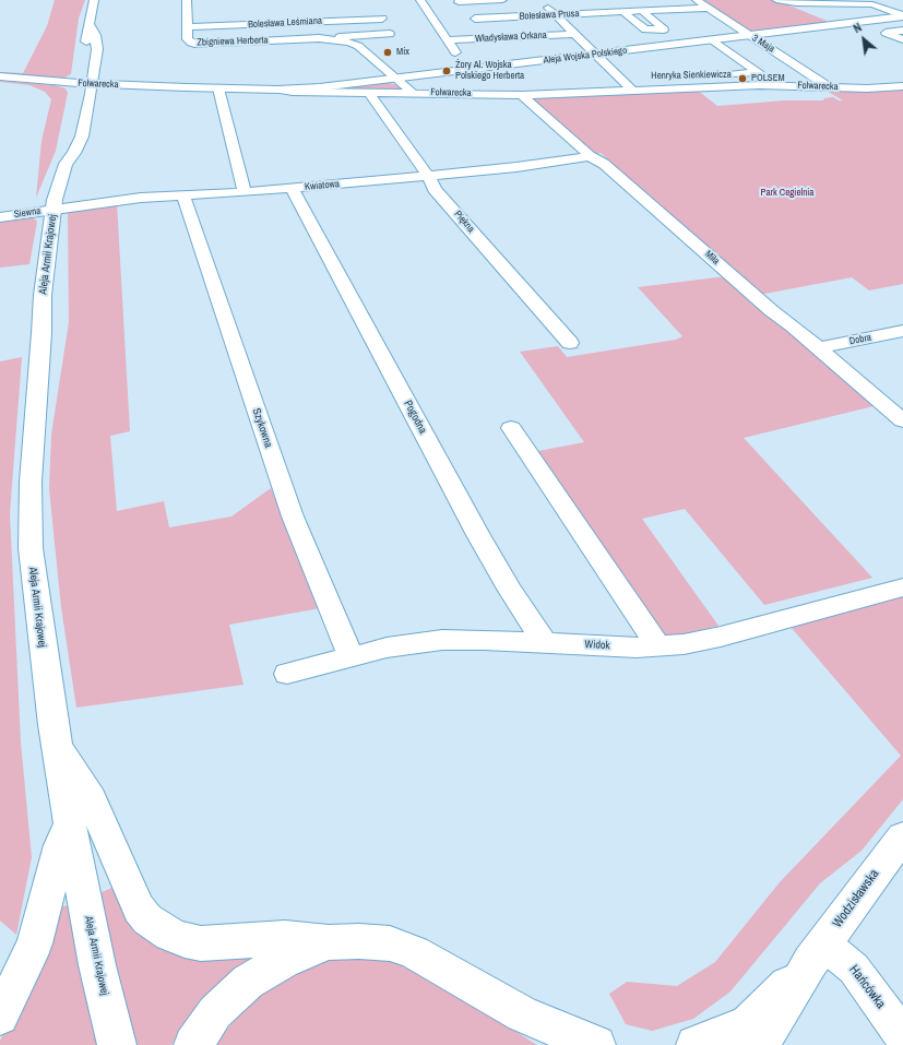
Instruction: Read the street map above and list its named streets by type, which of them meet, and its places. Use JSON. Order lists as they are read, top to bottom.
{
  "streets": {
    "main road": [
      "Aleja Wojska Polskiego",
      "Folwarecka",
      "Aleja Armii Krajowej",
      "Wodzisławska"
    ],
    "street": [
      "Bolesława Prusa",
      "Bolesława Leśmiana",
      "Władysława Orkana",
      "Zbigniewa Herberta",
      "3 Maja",
      "Henryka Sienkiewicza",
      "Kwiatowa",
      "Siewna",
      "Piękna",
      "Miła",
      "Dobra",
      "Pogodna",
      "Szykowna",
      "Widok",
      "Hańcówka"
    ]
  },
  "crossings": [
    ["Bolesława Prusa", "3 Maja"],
    ["Bolesława Leśmiana", "Zbigniewa Herberta"],
    ["Zbigniewa Herberta", "Aleja Wojska Polskiego"],
    ["Zbigniewa Herberta", "Folwarecka"],
    ["3 Maja", "Aleja Wojska Polskiego"],
    ["3 Maja", "Folwarecka"],
    ["Aleja Wojska Polskiego", "Henryka Sienkiewicza"],
    ["Aleja Wojska Polskiego", "Folwarecka"],
    ["Folwarecka", "Piękna"],
    ["Folwarecka", "Aleja Armii Krajowej"],
    ["Folwarecka", "Miła"],
    ["Kwiatowa", "Siewna"],
    ["Kwiatowa", "Piękna"],
    ["Kwiatowa", "Aleja Armii Krajowej"],
    ["Kwiatowa", "Miła"],
    ["Kwiatowa", "Pogodna"],
    ["Kwiatowa", "Szykowna"],
    ["Siewna", "Aleja Armii Krajowej"],
    ["Miła", "Dobra"],
    ["Pogodna", "Widok"],
    ["Szykowna", "Widok"],
    ["Wodzisławska", "Hańcówka"]
  ],
  "parks": ["Park Cegielnia"],
  "places": ["Mix", "Żory Al. Wojska Polskiego Herberta", "POLSEM"],
  "north": "top left"
}
